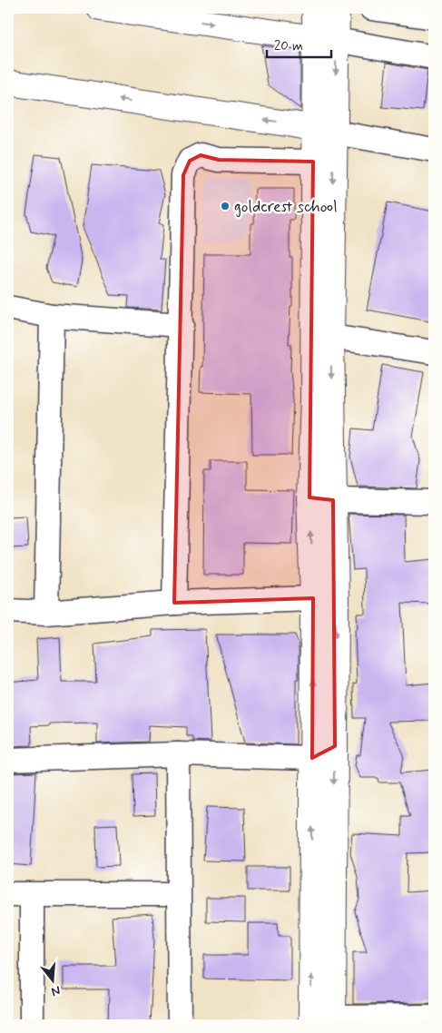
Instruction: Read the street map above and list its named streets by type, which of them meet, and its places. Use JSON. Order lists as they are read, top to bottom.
{
  "places": ["goldcrest school"],
  "scale_bar": "20 m",
  "north": "bottom"
}
